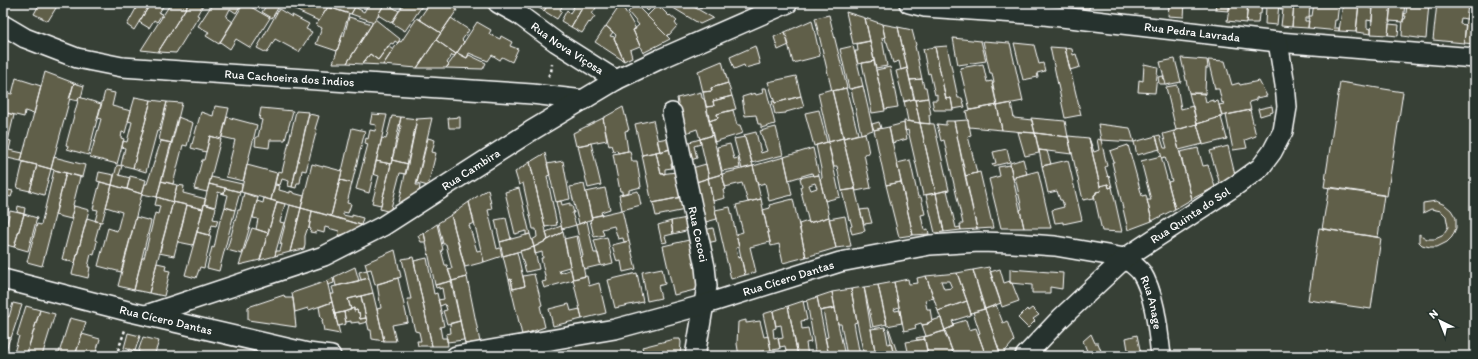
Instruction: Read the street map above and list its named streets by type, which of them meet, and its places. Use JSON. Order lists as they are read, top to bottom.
{
  "streets": {
    "street": [
      "Rua Pedra Lavrada",
      "Rua Nova Viçosa",
      "Rua Cachoeira dos Indios",
      "Rua Cambira",
      "Rua Quinta do Sol",
      "Rua Cococi",
      "Rua Cícero Dantas",
      "Rua Anage"
    ]
  },
  "crossings": [
    ["Rua Pedra Lavrada", "Rua Quinta do Sol"],
    ["Rua Nova Viçosa", "Rua Cambira"],
    ["Rua Cachoeira dos Indios", "Rua Cambira"],
    ["Rua Cambira", "Rua Cícero Dantas"],
    ["Rua Quinta do Sol", "Rua Cícero Dantas"],
    ["Rua Quinta do Sol", "Rua Anage"],
    ["Rua Cococi", "Rua Cícero Dantas"],
    ["Rua Cícero Dantas", "Rua Anage"]
  ],
  "north": "top left"
}
